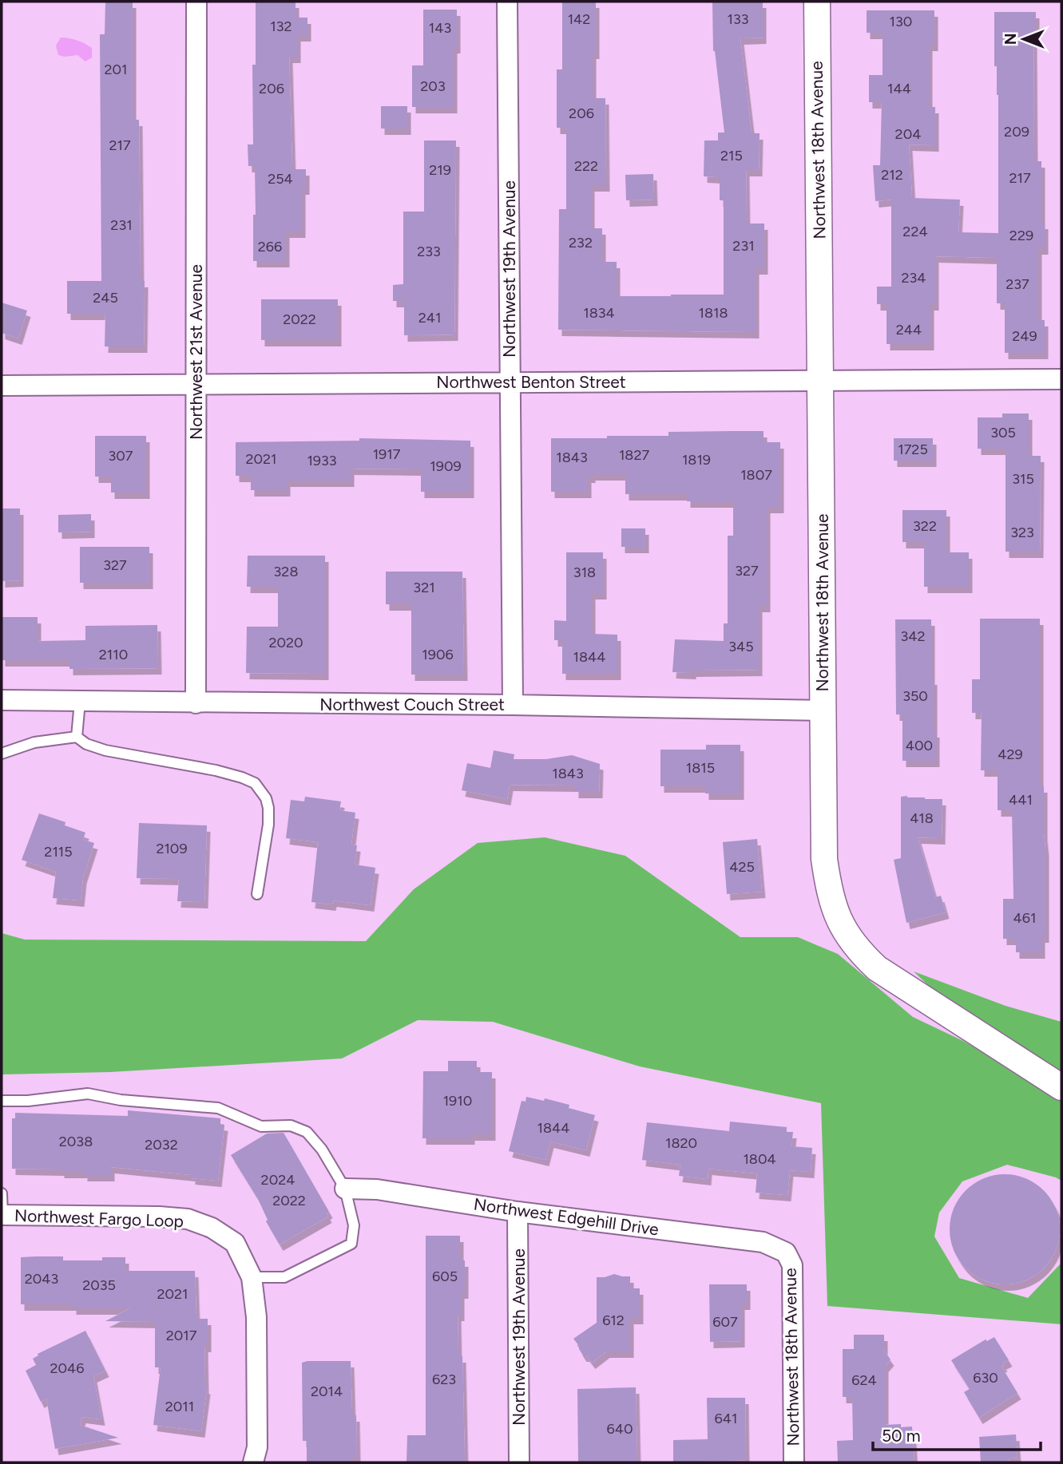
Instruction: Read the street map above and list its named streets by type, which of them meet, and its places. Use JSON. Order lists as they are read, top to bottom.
{
  "streets": {
    "street": [
      "Northwest 18th Avenue",
      "Northwest 19th Avenue",
      "Northwest 21st Avenue",
      "Northwest Benton Street",
      "Northwest Couch Street",
      "Northwest Edgehill Drive",
      "Northwest Fargo Loop"
    ]
  },
  "crossings": [
    ["Northwest 18th Avenue", "Northwest Benton Street"],
    ["Northwest 18th Avenue", "Northwest Couch Street"],
    ["Northwest 18th Avenue", "Northwest Edgehill Drive"],
    ["Northwest 19th Avenue", "Northwest Benton Street"],
    ["Northwest 19th Avenue", "Northwest Couch Street"],
    ["Northwest 19th Avenue", "Northwest Edgehill Drive"],
    ["Northwest 21st Avenue", "Northwest Benton Street"],
    ["Northwest 21st Avenue", "Northwest Couch Street"]
  ],
  "house_numbers": [
    "142",
    "133",
    "130",
    "132",
    "143",
    "201",
    "203",
    "206",
    "144",
    "206",
    "209",
    "204",
    "217",
    "215",
    "222",
    "219",
    "212",
    "217",
    "254",
    "231",
    "224",
    "229",
    "232",
    "231",
    "266",
    "233",
    "234",
    "237",
    "245",
    "1834",
    "1818",
    "241",
    "2022",
    "244",
    "249",
    "305",
    "1725",
    "1917",
    "1827",
    "307",
    "1843",
    "2021",
    "1819",
    "1933",
    "1909",
    "1807",
    "315",
    "322",
    "323",
    "327",
    "327",
    "328",
    "318",
    "321",
    "342",
    "2020",
    "345",
    "2110",
    "1906",
    "1844",
    "350",
    "400",
    "429",
    "1815",
    "1843",
    "441",
    "418",
    "2109",
    "2115",
    "425",
    "461",
    "1910",
    "1844",
    "2038",
    "1820",
    "2032",
    "1804",
    "2024",
    "2022",
    "605",
    "2043",
    "2035",
    "2021",
    "612",
    "607",
    "2017",
    "2046",
    "630",
    "623",
    "624",
    "2014",
    "2011",
    "641",
    "640"
  ],
  "scale_bar": "50 m",
  "north": "left"
}
